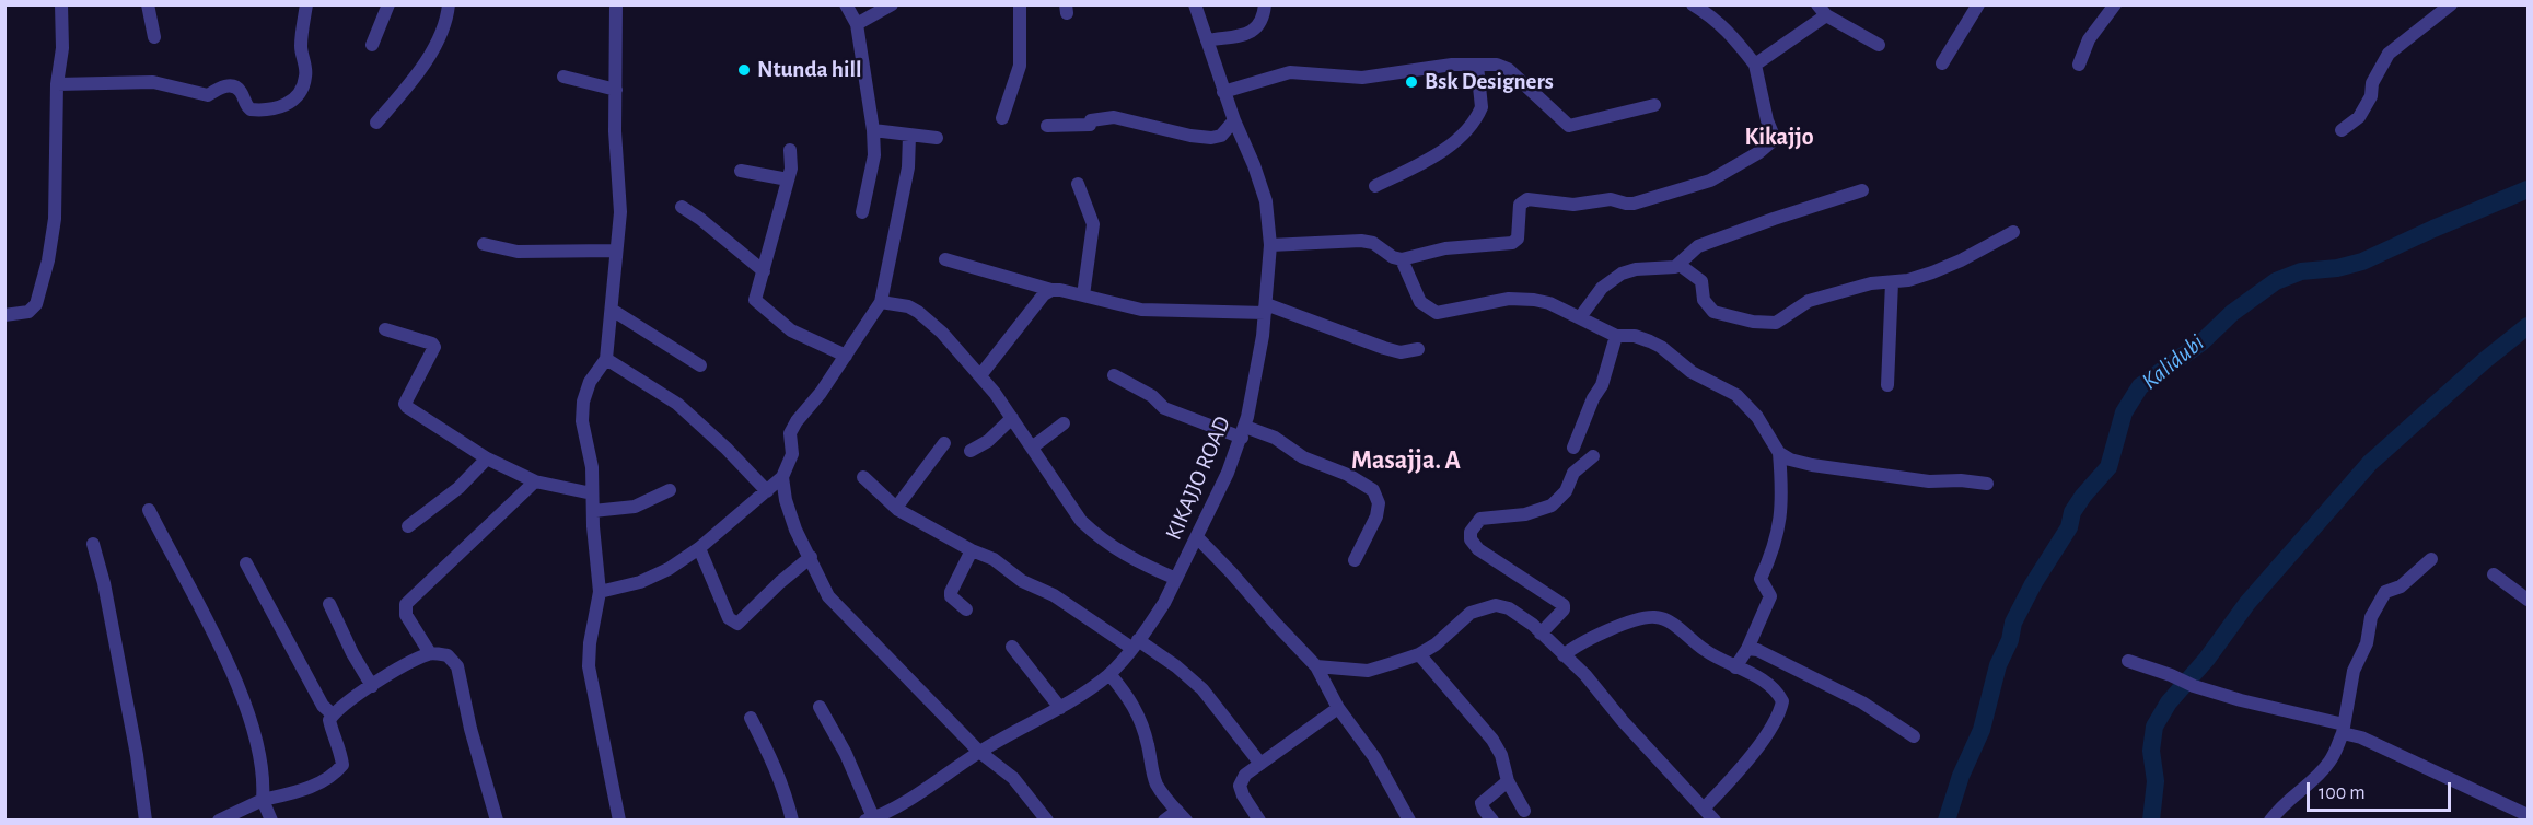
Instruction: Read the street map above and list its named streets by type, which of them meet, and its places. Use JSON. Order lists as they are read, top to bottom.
{
  "streets": {
    "street": ["KIKAJJO ROAD"]
  },
  "districts": ["Kikajjo", "Masajja. A"],
  "water": ["Kalidubi"],
  "places": ["Ntunda hill", "Bsk Designers"],
  "scale_bar": "100 m"
}
